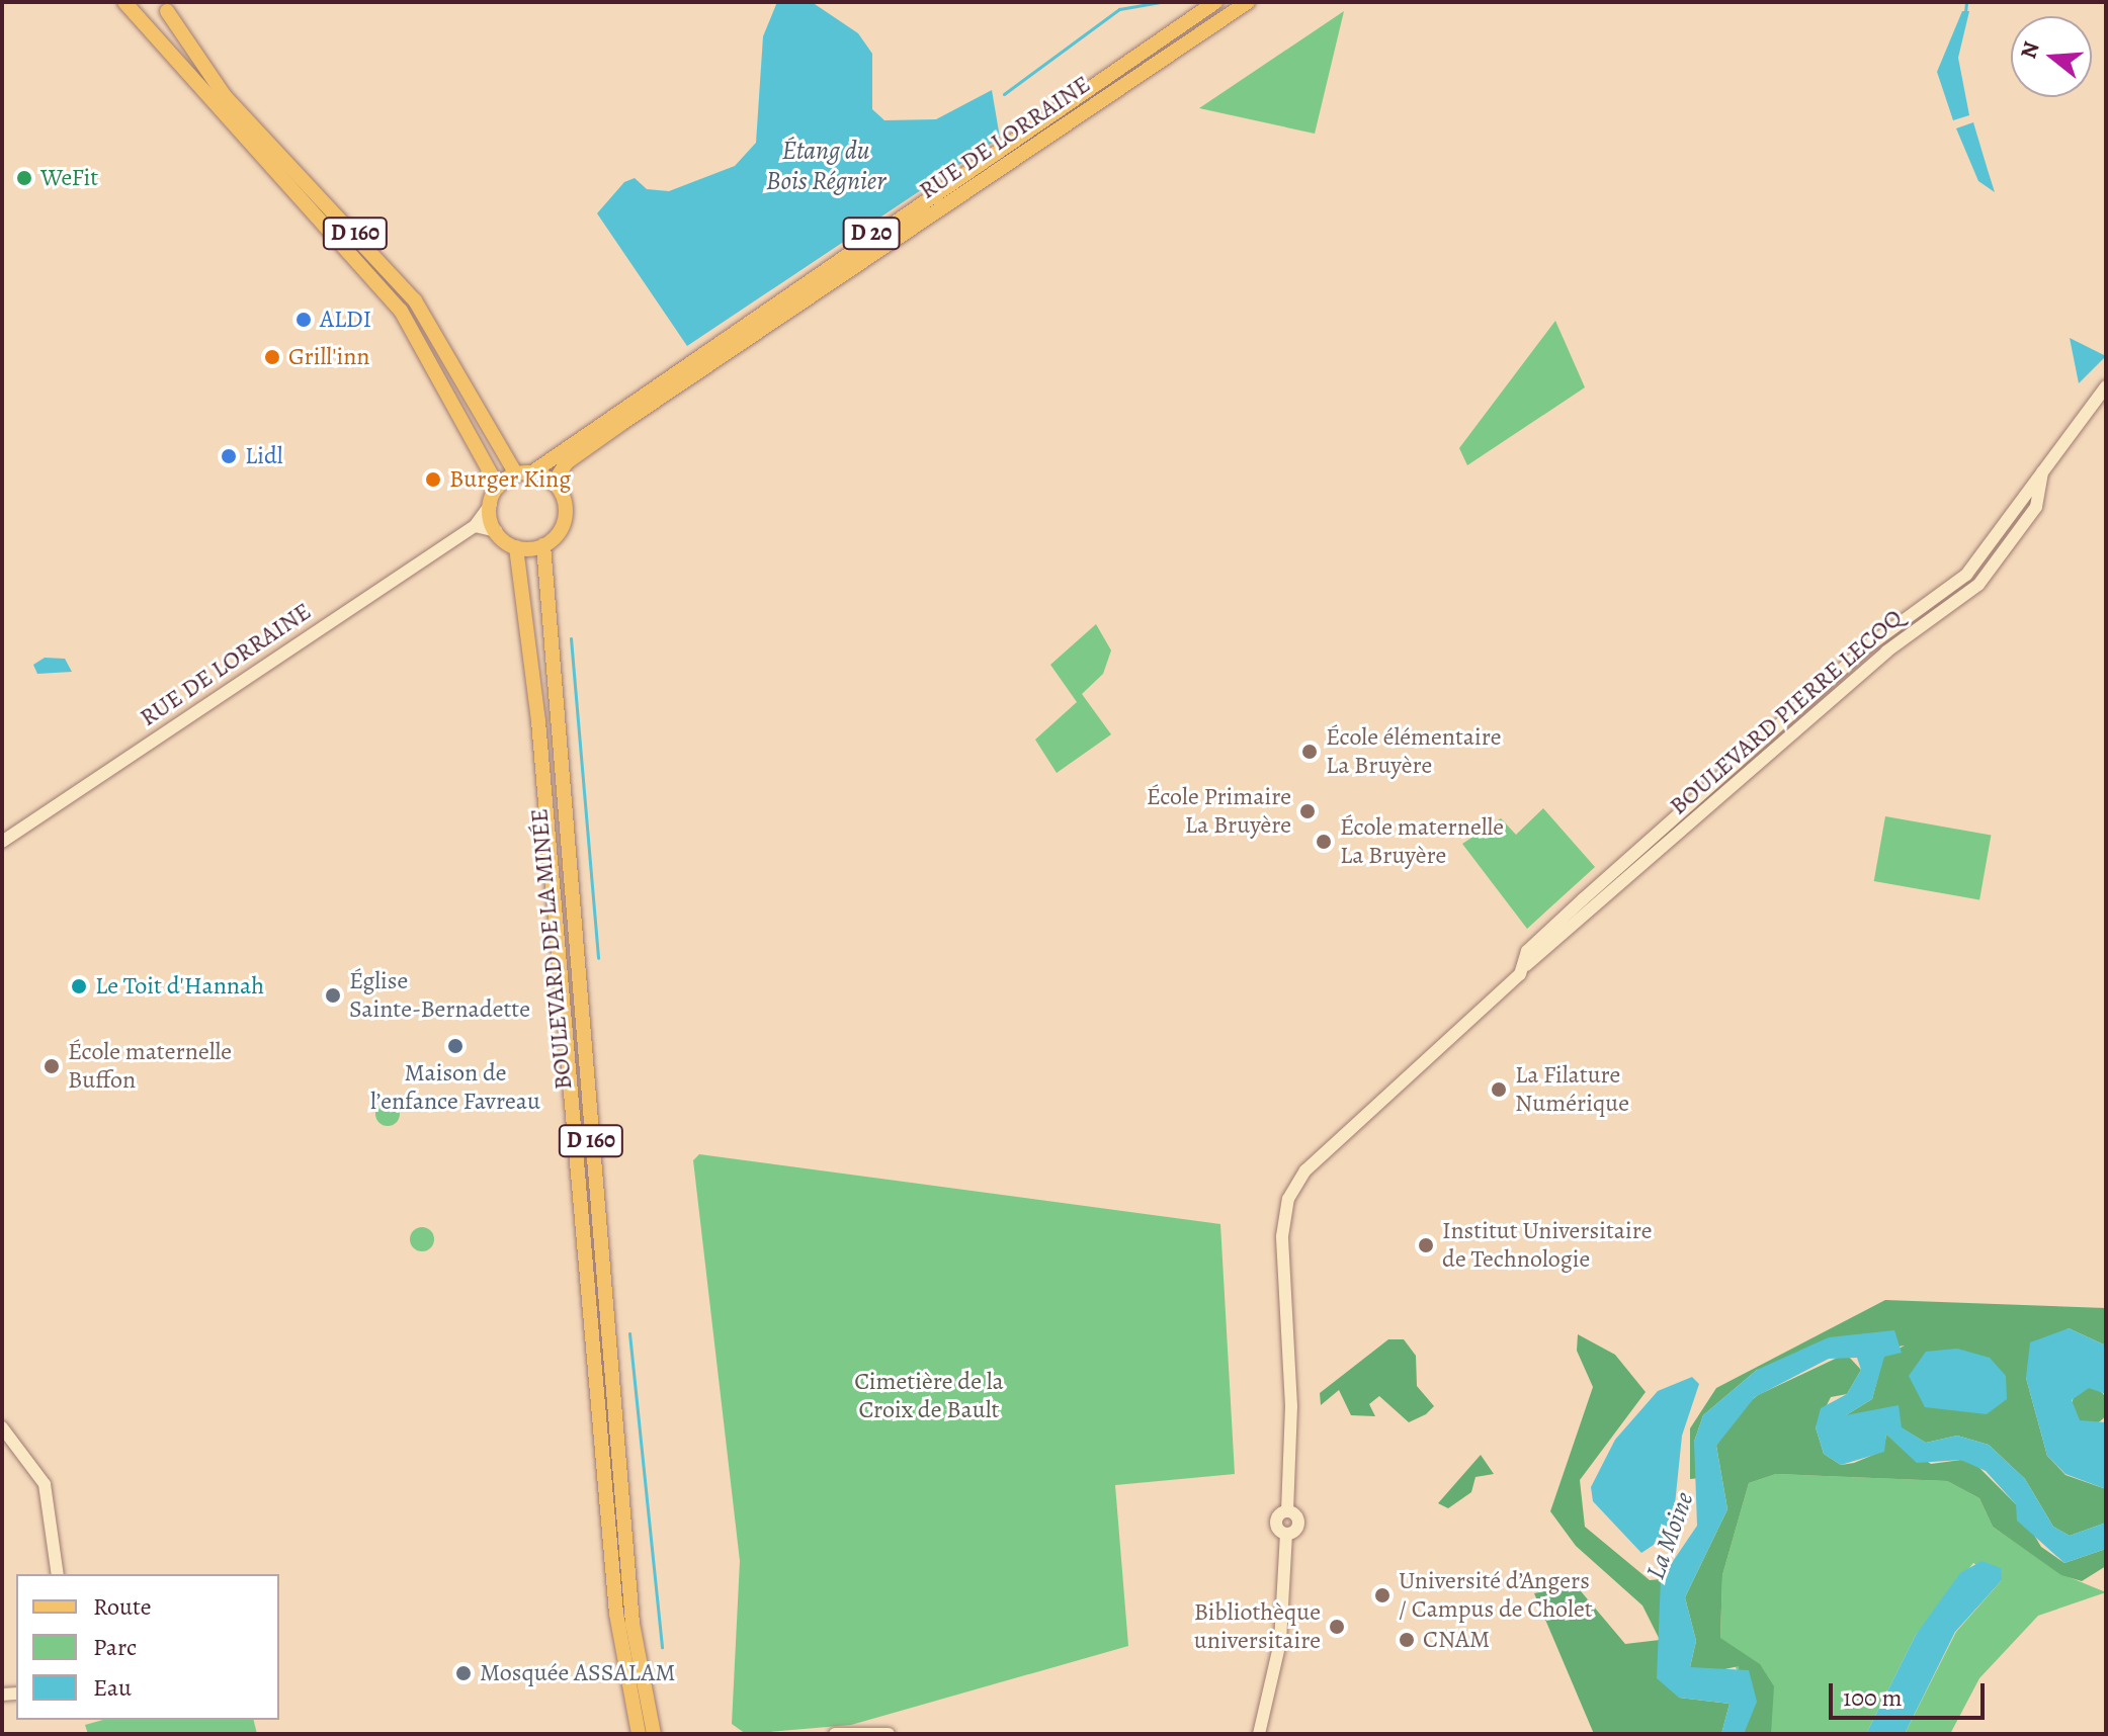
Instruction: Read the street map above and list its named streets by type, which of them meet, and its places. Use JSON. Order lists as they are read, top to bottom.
{
  "streets": {
    "main road": [
      "RUE DE LORRAINE",
      "D 160",
      "D 20",
      "BOULEVARD DE LA MINÉE"
    ],
    "street": ["BOULEVARD PIERRE LECOQ"]
  },
  "crossings": [
    ["RUE DE LORRAINE", "D 160"],
    ["RUE DE LORRAINE", "BOULEVARD DE LA MINÉE"],
    ["D 160", "BOULEVARD DE LA MINÉE"]
  ],
  "water": ["Étang du Bois Régnier", "La Moine"],
  "parks": ["Cimetière de la Croix de Bault"],
  "places": [
    "WeFit",
    "ALDI",
    "Grill'inn",
    "Lidl",
    "Burger King",
    "École élémentaire La Bruyère",
    "École Primaire La Bruyère",
    "École maternelle La Bruyère",
    "Le Toit d'Hannah",
    "Église Sainte-Bernadette",
    "Maison de l’enfance Favreau",
    "École maternelle Buffon",
    "La Filature Numérique",
    "Institut Universitaire de Technologie",
    "Université d’Angers / Campus de Cholet",
    "Bibliothèque universitaire",
    "CNAM",
    "Mosquée ASSALAM"
  ],
  "legend": ["Route", "Parc", "Eau"],
  "scale_bar": "100 m",
  "north": "left"
}
